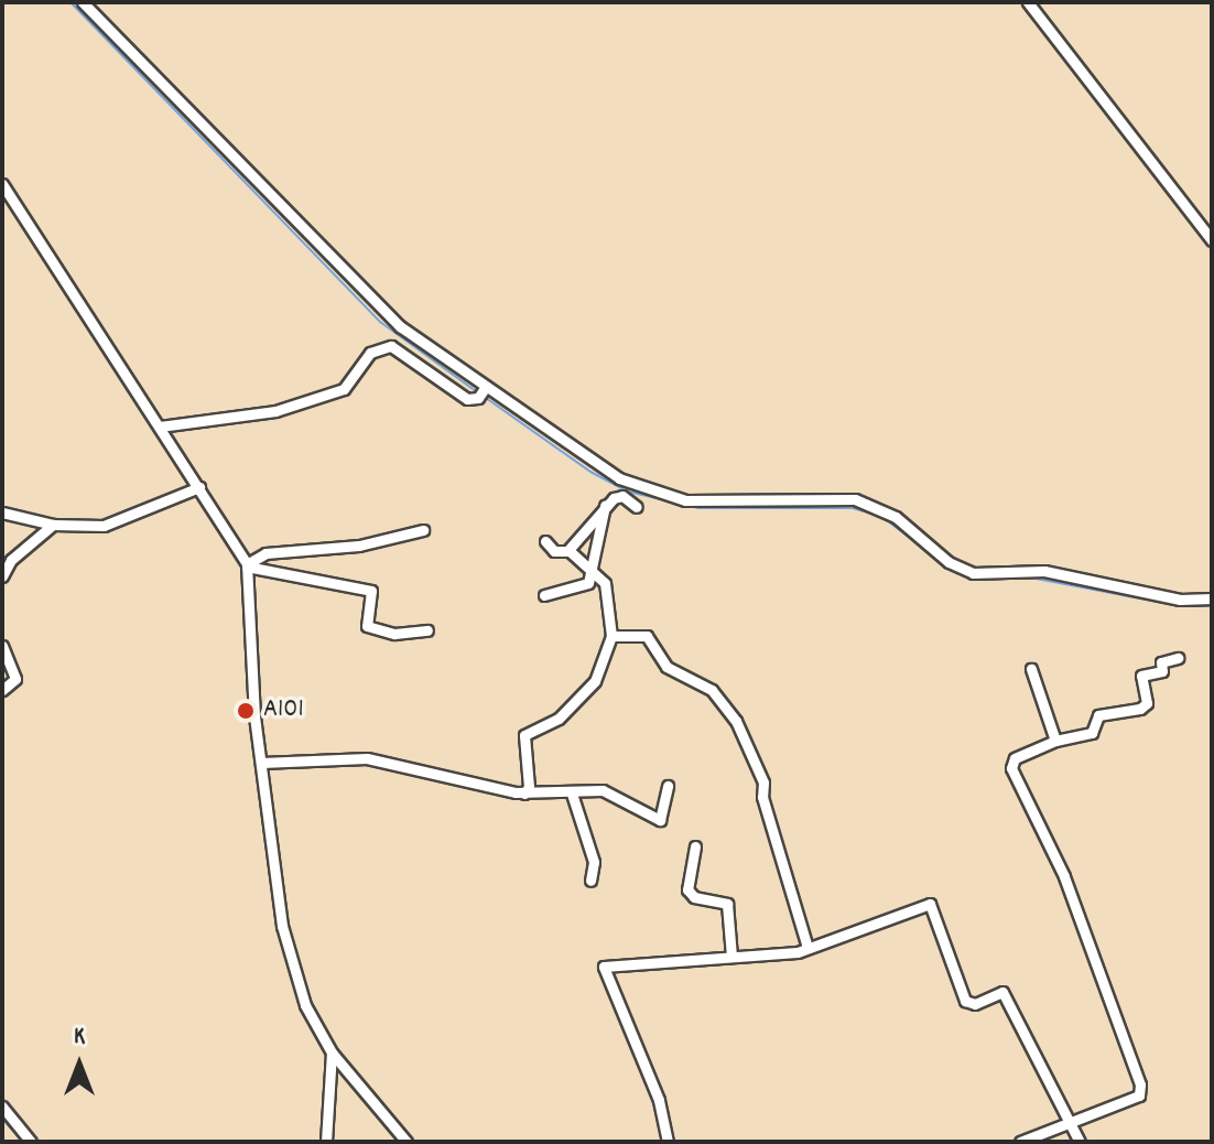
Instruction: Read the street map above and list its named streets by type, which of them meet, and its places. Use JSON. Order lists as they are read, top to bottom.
{
  "places": ["A101"],
  "north": "top"
}
